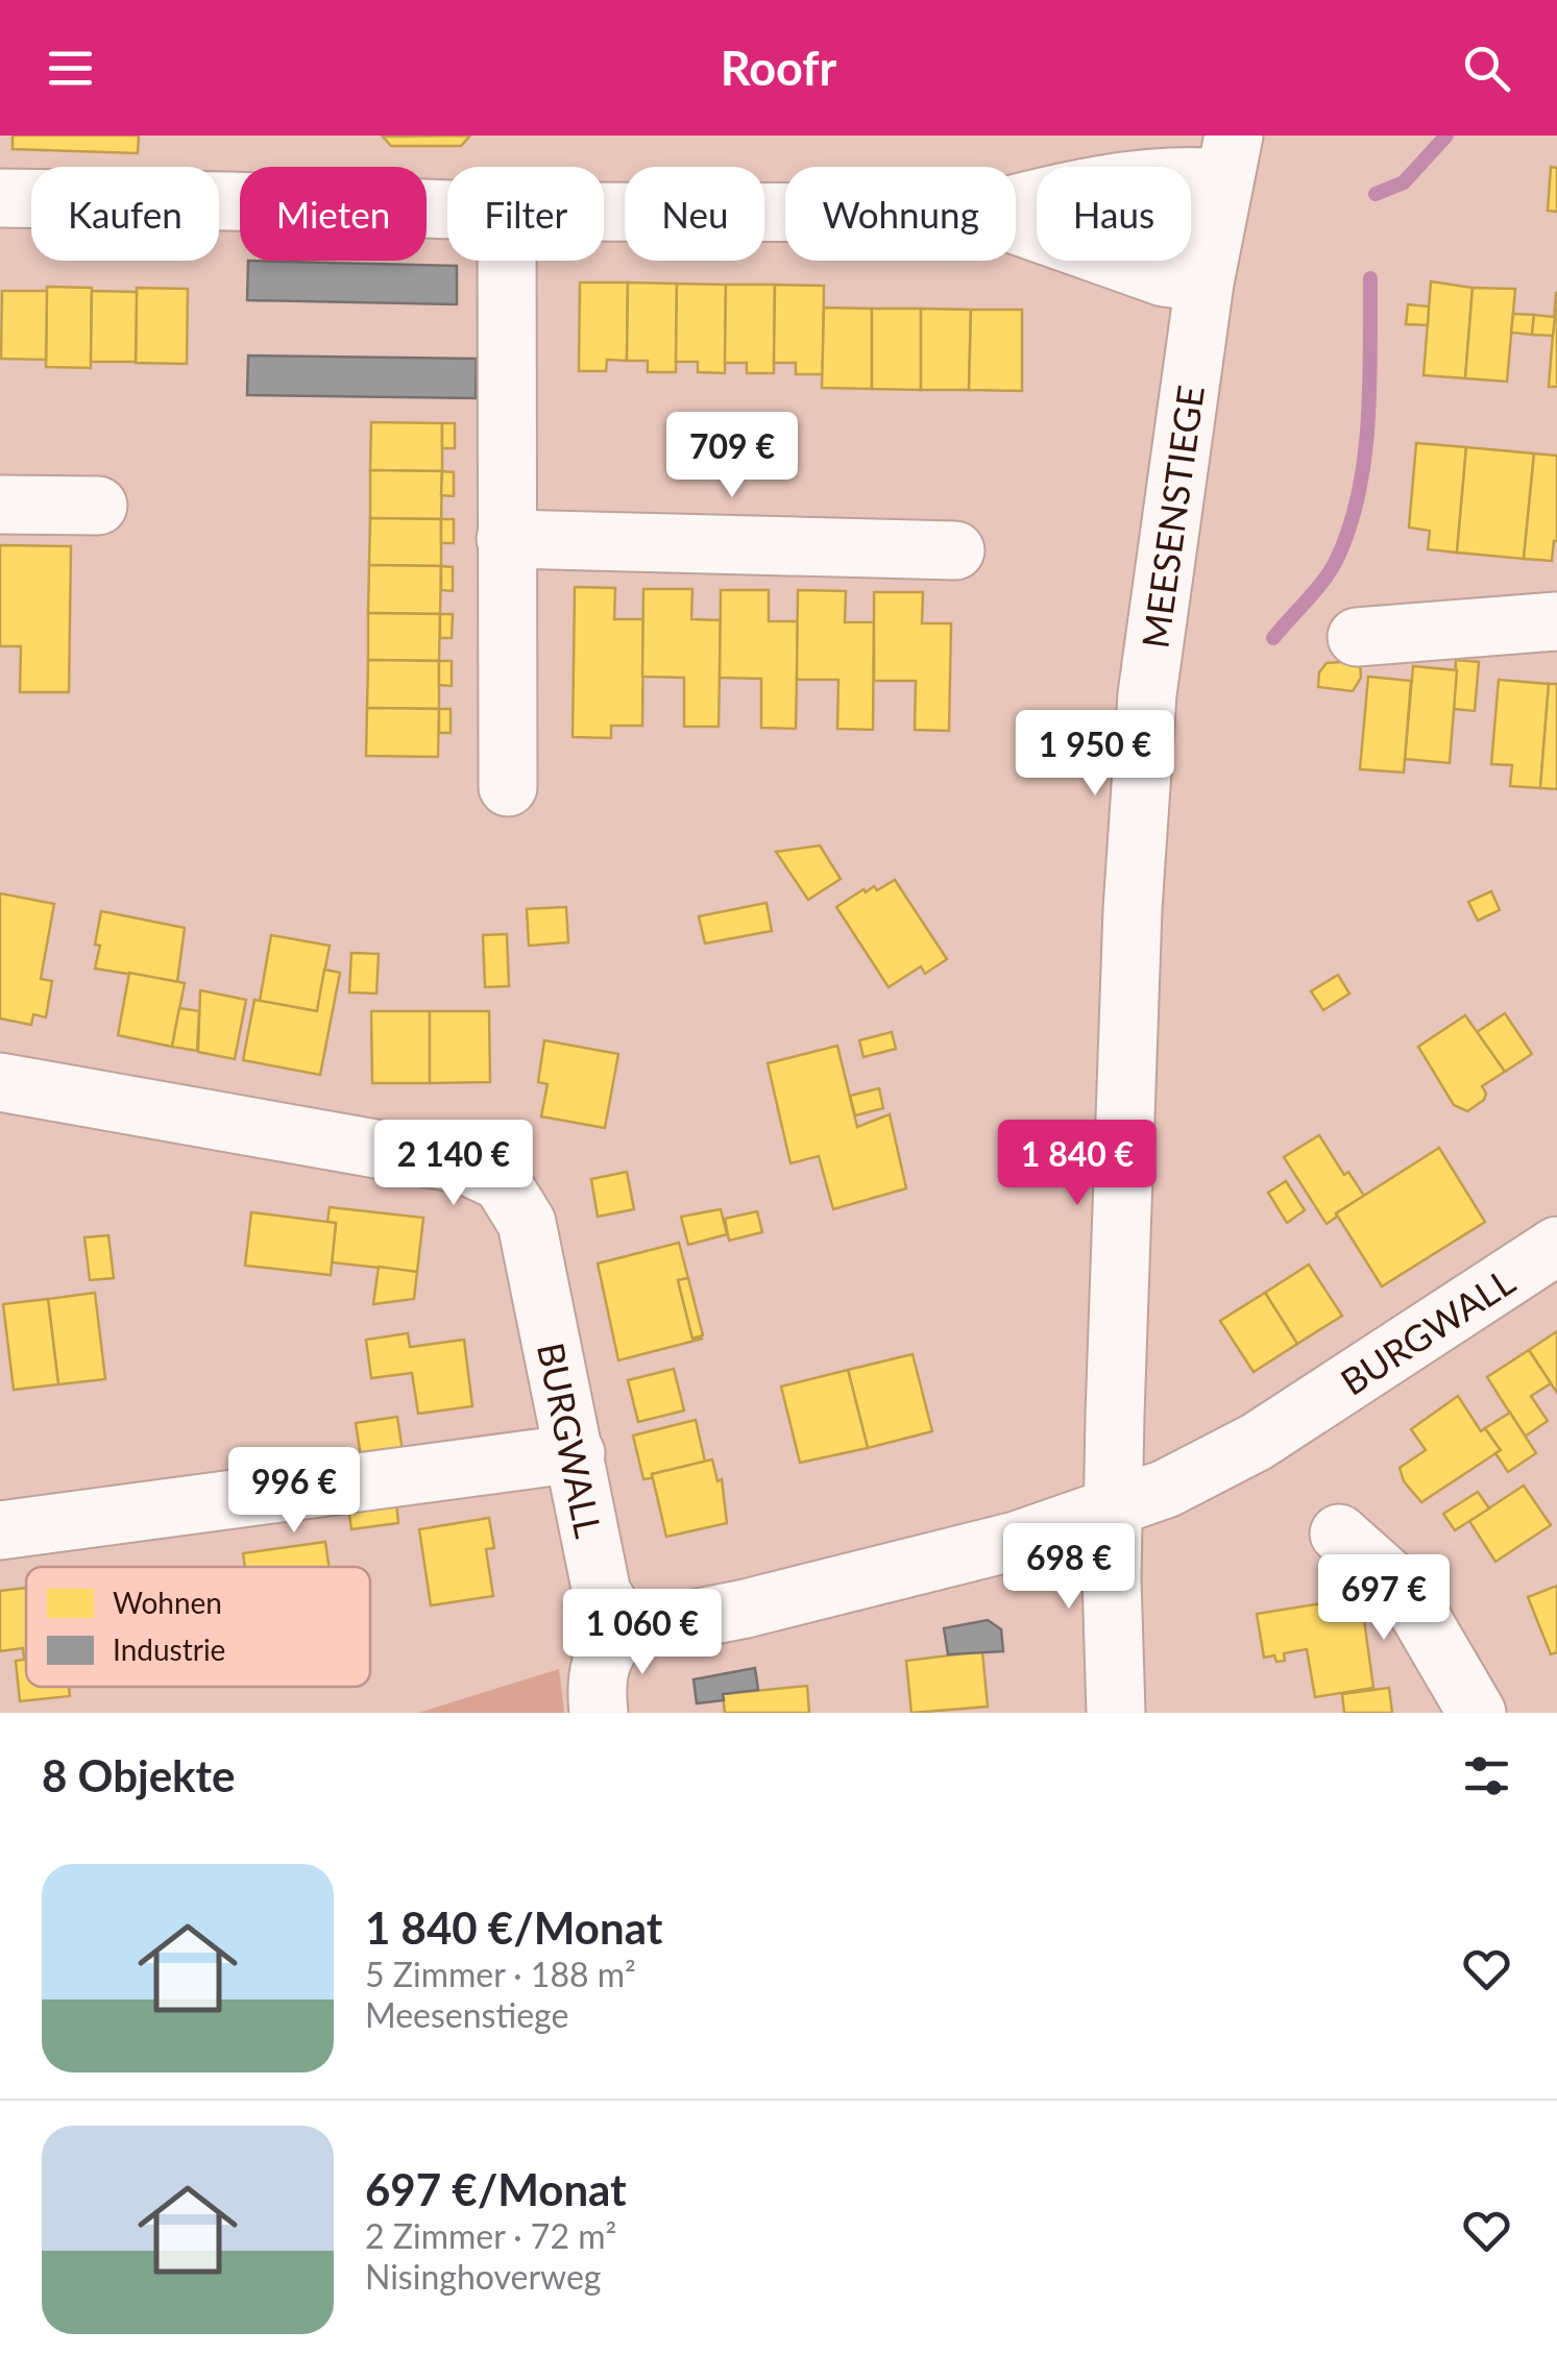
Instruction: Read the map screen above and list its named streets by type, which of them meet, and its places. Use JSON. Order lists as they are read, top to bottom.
{
  "streets": {
    "street": ["MEESENSTIEGE", "BURGWALL"]
  },
  "crossings": [
    ["MEESENSTIEGE", "BURGWALL"]
  ],
  "legend": ["Wohnen", "Industrie"],
  "page": {
    "header": "Roofr",
    "chip": [
      "Kaufen",
      "Mieten",
      "Filter",
      "Neu",
      "Wohnung",
      "Haus"
    ],
    "price": [
      "709 €",
      "1 950 €",
      "2 140 €",
      "1 840 €",
      "996 €",
      "698 €",
      "697 €",
      "1 060 €"
    ],
    "heading": "8 Objekte",
    "list": [
      {
        "name": "1 840 €/Monat",
        "note": "5 Zimmer · 188 m² · Meesenstiege"
      },
      {
        "name": "697 €/Monat",
        "note": "2 Zimmer · 72 m² · Nisinghoverweg"
      }
    ]
  }
}
